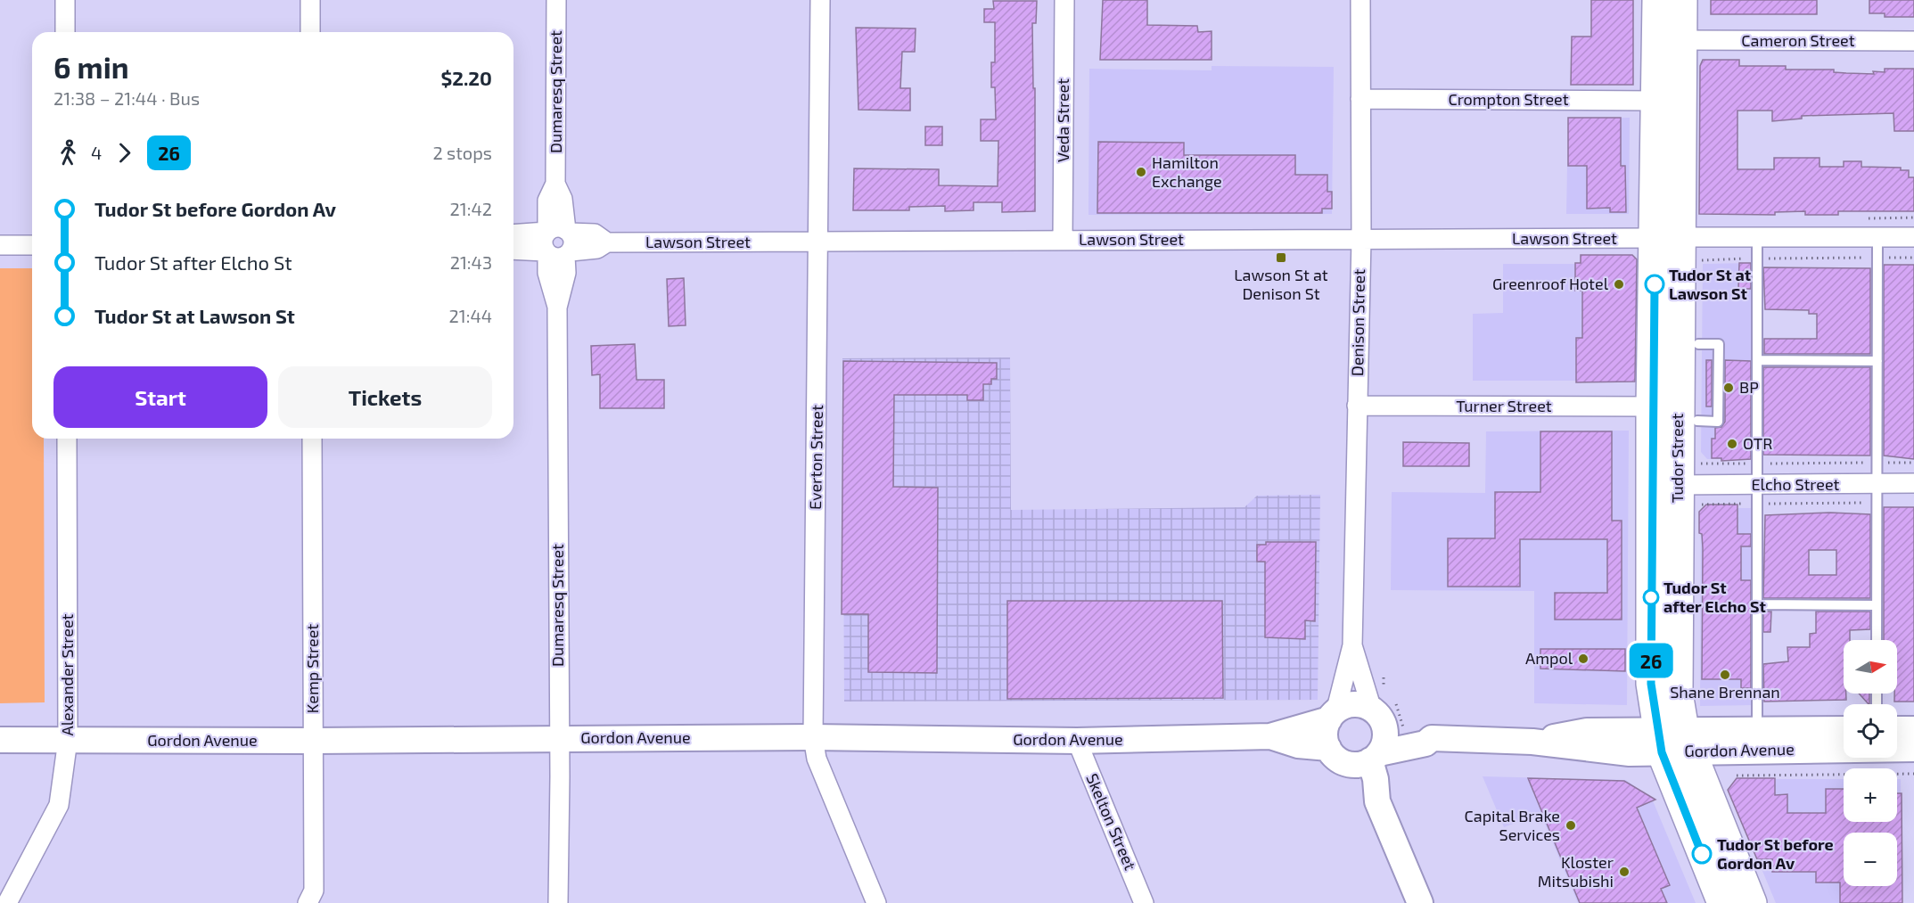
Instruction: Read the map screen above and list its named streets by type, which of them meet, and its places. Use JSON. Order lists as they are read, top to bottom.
{
  "streets": {
    "main road": ["Tudor Street", "Gordon Avenue"],
    "street": [
      "Cameron Street",
      "Dumaresq Street",
      "Crompton Street",
      "Veda Street",
      "Lawson Street",
      "Denison Street",
      "Turner Street",
      "Everton Street",
      "Elcho Street",
      "Kemp Street",
      "Alexander Street",
      "Skelton Street"
    ]
  },
  "crossings": [
    ["Cameron Street", "Tudor Street"],
    ["Dumaresq Street", "Lawson Street"],
    ["Dumaresq Street", "Gordon Avenue"],
    ["Crompton Street", "Denison Street"],
    ["Crompton Street", "Tudor Street"],
    ["Veda Street", "Lawson Street"],
    ["Lawson Street", "Denison Street"],
    ["Lawson Street", "Everton Street"],
    ["Lawson Street", "Tudor Street"],
    ["Denison Street", "Turner Street"],
    ["Denison Street", "Gordon Avenue"],
    ["Turner Street", "Tudor Street"],
    ["Everton Street", "Gordon Avenue"],
    ["Tudor Street", "Elcho Street"],
    ["Tudor Street", "Gordon Avenue"],
    ["Kemp Street", "Gordon Avenue"],
    ["Alexander Street", "Gordon Avenue"],
    ["Gordon Avenue", "Skelton Street"]
  ],
  "places": {
    "other": [
      "Hamilton Exchange",
      "Greenroof Hotel",
      "Tudor St at Lawson St",
      "BP",
      "OTR",
      "Tudor St after Elcho St",
      "Ampol",
      "Shane Brennan",
      "Capital Brake Services",
      "Tudor St before Gordon Av",
      "Kloster Mitsubishi"
    ],
    "transit": ["Lawson St at Denison St"]
  },
  "lines": ["bus line 26"],
  "north": "right",
  "page": {
    "on_map": "26",
    "heading": ["6 min", "21:38 – 21:44 · Bus", "$2.20"],
    "legs": ["4", "26", "2 stops"],
    "list": [
      {
        "name": "Tudor St before Gordon Av",
        "value": "21:42"
      },
      {
        "name": "Tudor St after Elcho St",
        "value": "21:43"
      },
      {
        "name": "Tudor St at Lawson St",
        "value": "21:44"
      }
    ],
    "buttons": ["Start", "Tickets"],
    "map_buttons": ["+", "−"]
  }
}
